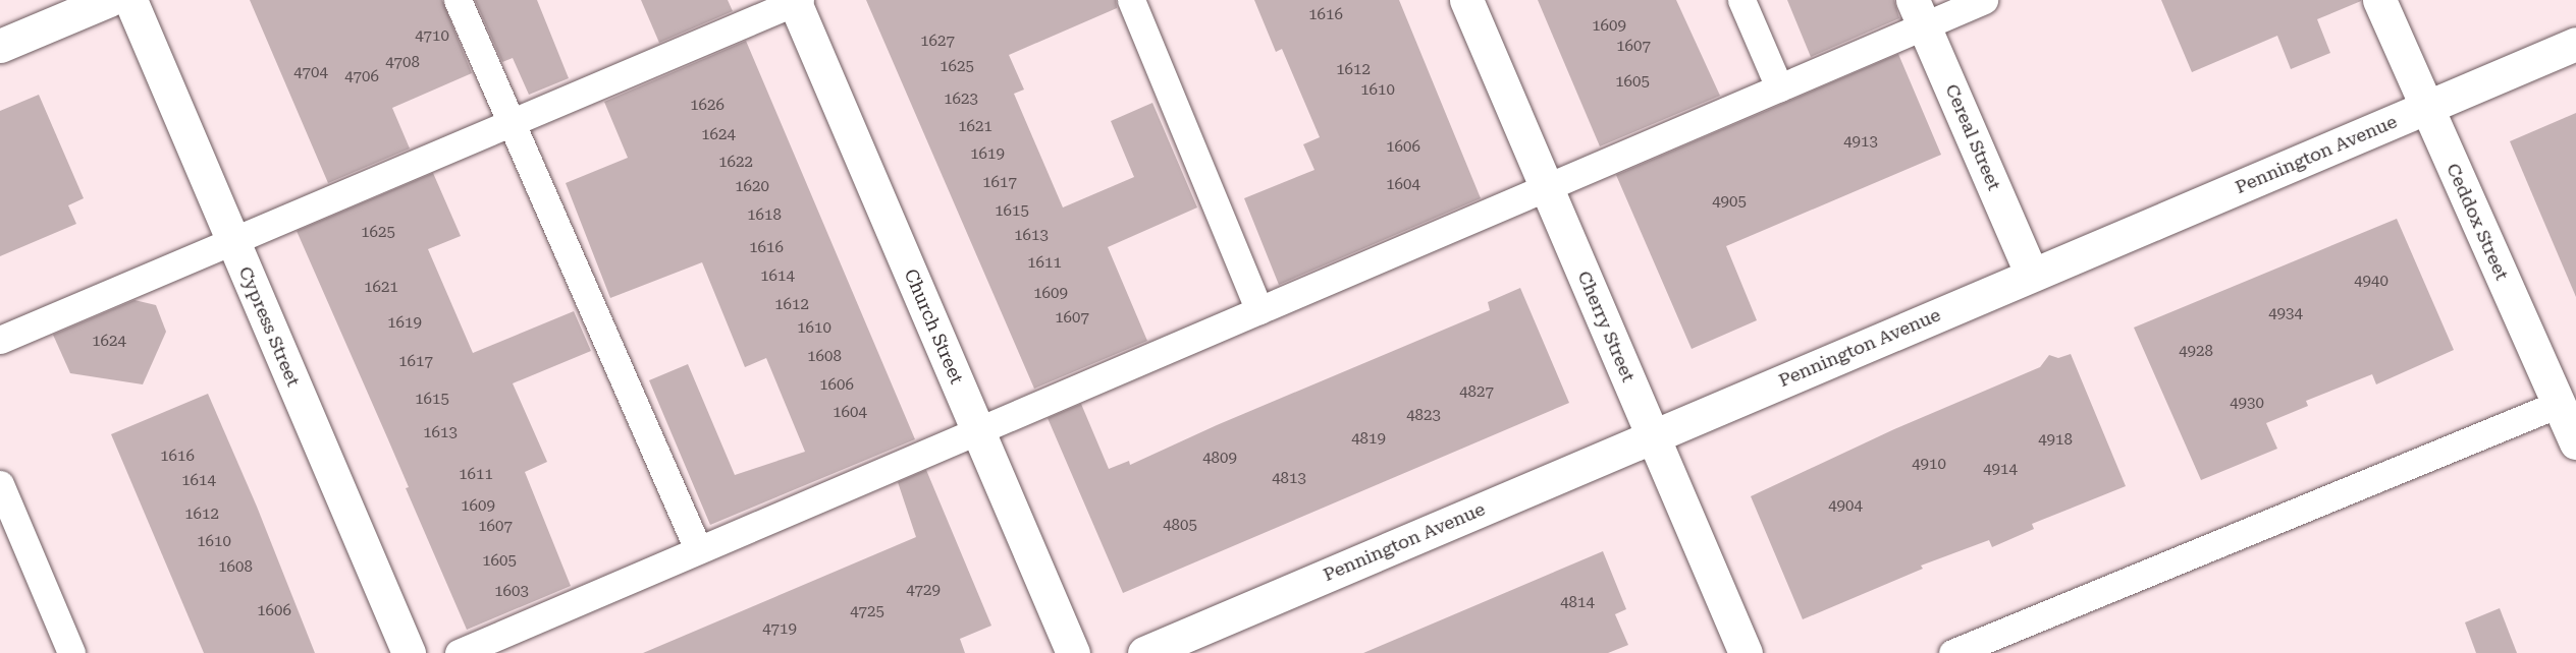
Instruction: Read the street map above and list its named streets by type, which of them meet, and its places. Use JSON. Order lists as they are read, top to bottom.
{
  "streets": {
    "main road": [
      "Cereal Street",
      "Pennington Avenue",
      "Ceddox Street",
      "Cypress Street",
      "Church Street",
      "Cherry Street"
    ]
  },
  "crossings": [
    ["Cereal Street", "Pennington Avenue"],
    ["Pennington Avenue", "Ceddox Street"],
    ["Pennington Avenue", "Cherry Street"]
  ],
  "house_numbers": [
    "1616",
    "1609",
    "4710",
    "1627",
    "1607",
    "4708",
    "1625",
    "1612",
    "4704",
    "4706",
    "1605",
    "1610",
    "1623",
    "1626",
    "1621",
    "1624",
    "4913",
    "1606",
    "1619",
    "1622",
    "1617",
    "1604",
    "1620",
    "4905",
    "1615",
    "1618",
    "1625",
    "1613",
    "1616",
    "1611",
    "1614",
    "4940",
    "1621",
    "1609",
    "1612",
    "4934",
    "1607",
    "1619",
    "1610",
    "1624",
    "4928",
    "1608",
    "1617",
    "1606",
    "4827",
    "1615",
    "4930",
    "1604",
    "4823",
    "1613",
    "4819",
    "4918",
    "1616",
    "4809",
    "4910",
    "4914",
    "1611",
    "4813",
    "1614",
    "1609",
    "4904",
    "1612",
    "4805",
    "1607",
    "1610",
    "1605",
    "1608",
    "4729",
    "1603",
    "4814",
    "1606",
    "4725",
    "4719"
  ]
}
